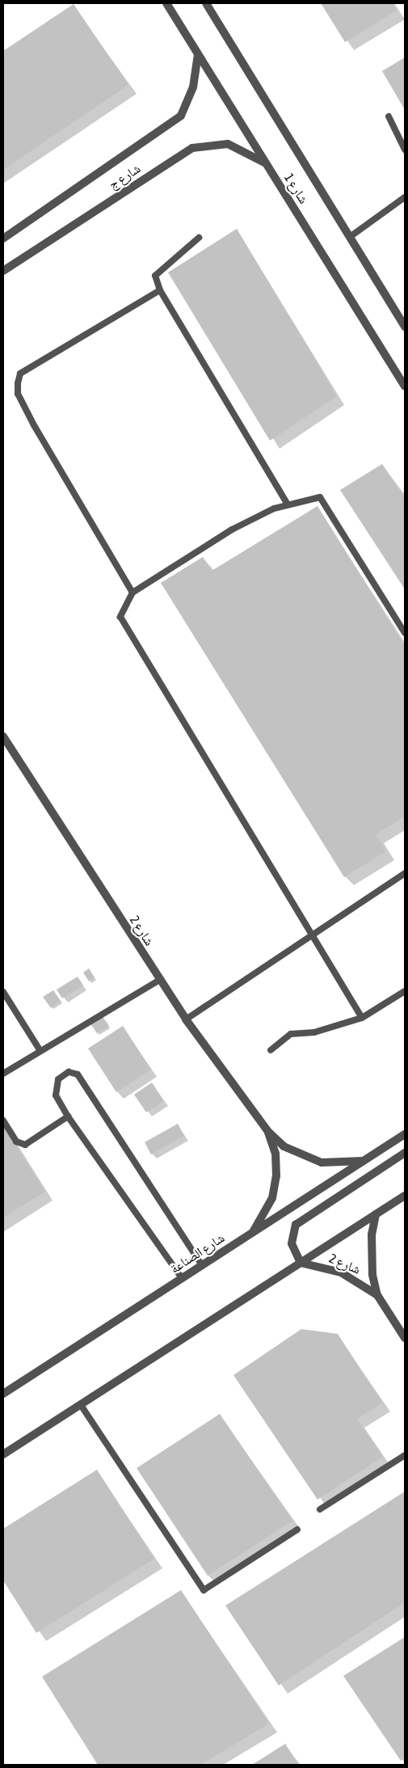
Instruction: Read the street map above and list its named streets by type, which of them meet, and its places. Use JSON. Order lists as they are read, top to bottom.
{
  "streets": {
    "street": [
      "شارع ج",
      "شارع 1",
      "شارع 2",
      "شارع الصناعة"
    ]
  },
  "crossings": [
    ["شارع ج", "شارع 1"],
    ["شارع 2", "شارع الصناعة"]
  ]
}
